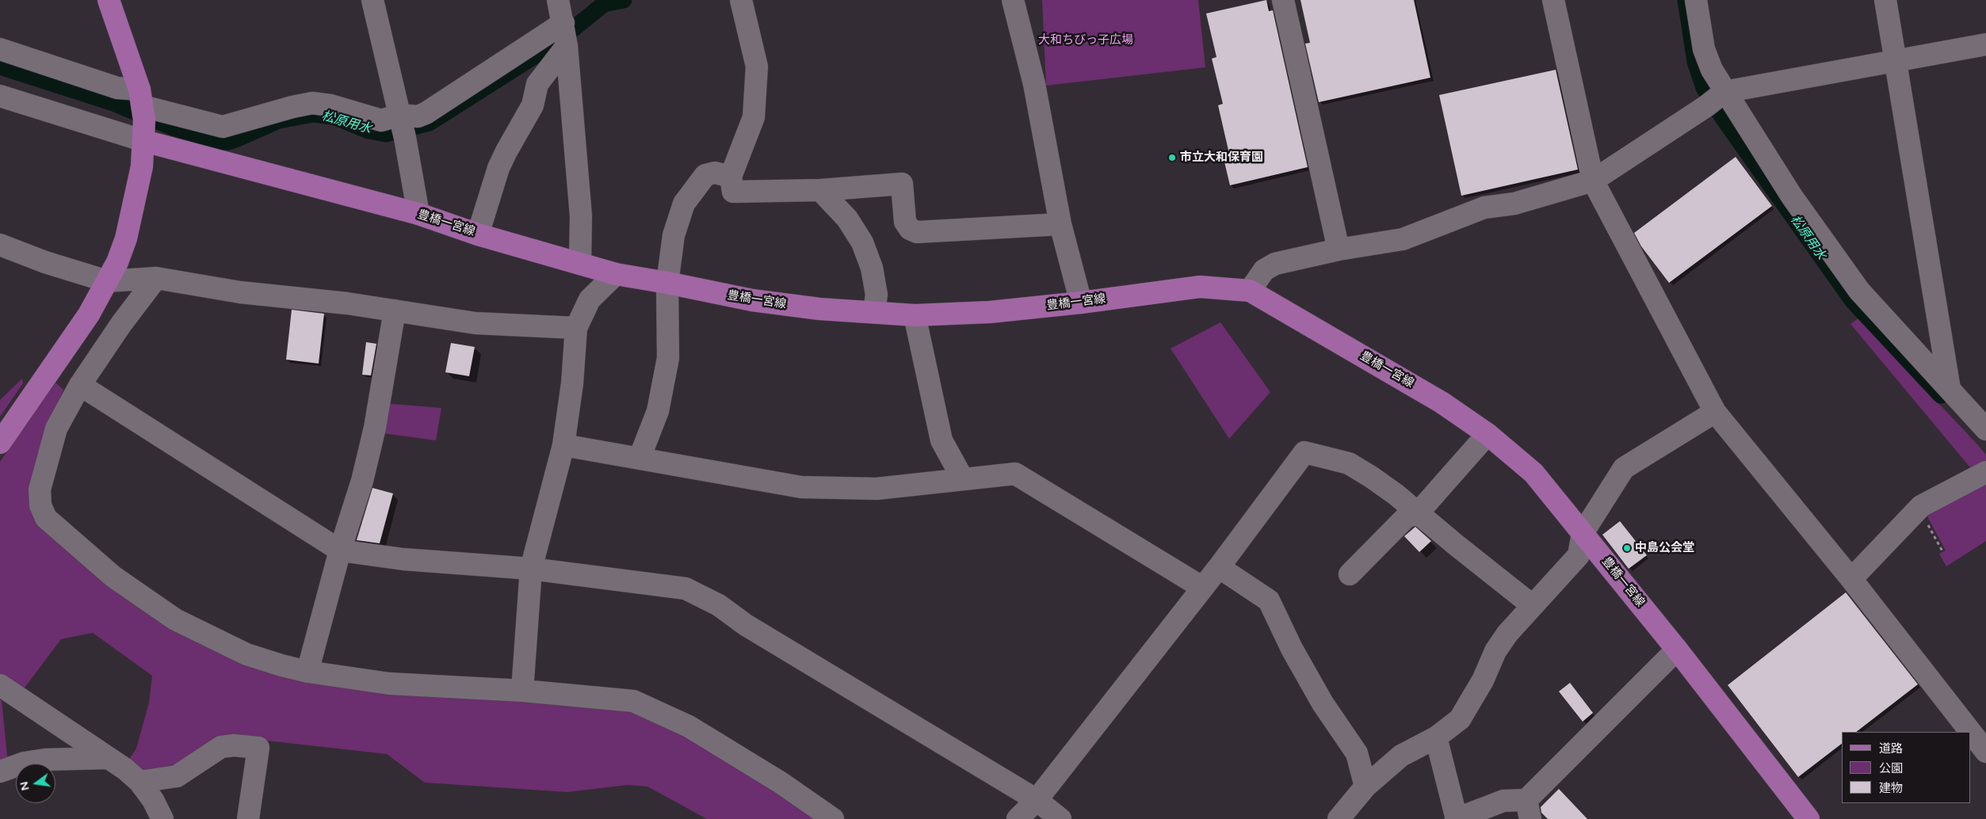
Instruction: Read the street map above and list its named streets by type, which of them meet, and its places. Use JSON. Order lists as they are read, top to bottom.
{
  "streets": {
    "main road": ["豊橋一宮線"]
  },
  "water": ["松原用水"],
  "parks": ["大和ちびっ子広場"],
  "places": ["市立大和保育園", "中島公会堂"],
  "legend": ["道路", "公園", "建物"],
  "north": "left"
}
